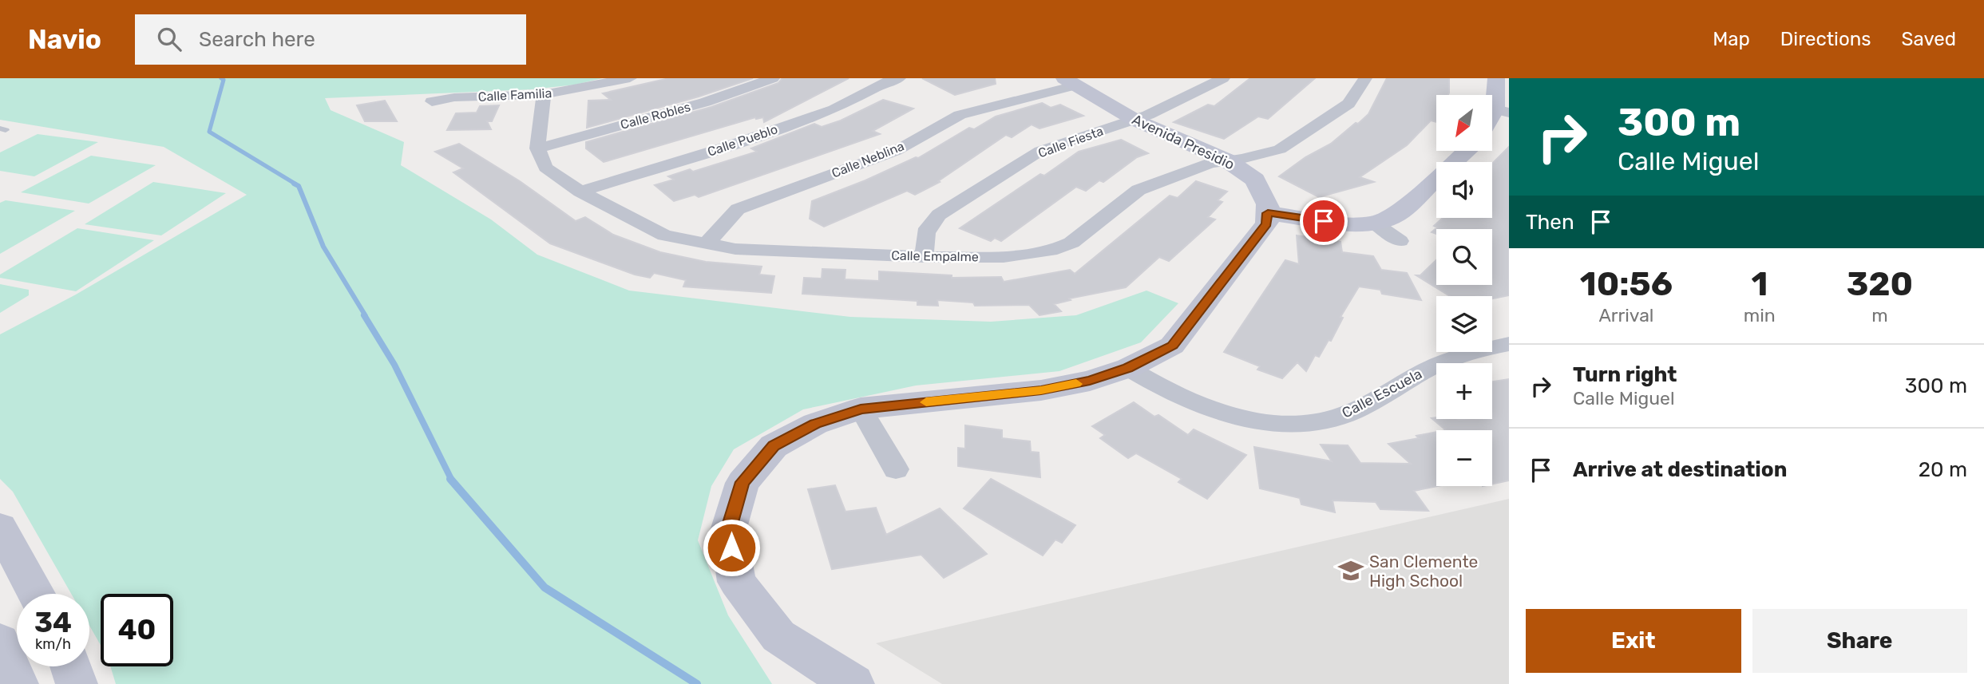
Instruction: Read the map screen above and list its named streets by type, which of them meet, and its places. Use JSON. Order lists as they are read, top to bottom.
{
  "streets": {
    "street": [
      "Calle Familia",
      "Calle Robles",
      "Calle Pueblo",
      "Calle Fiesta",
      "Avenida Presidio",
      "Calle Neblina",
      "Calle Empalme",
      "Calle Escuela"
    ]
  },
  "crossings": [
    ["Calle Robles", "Calle Empalme"],
    ["Calle Pueblo", "Calle Empalme"],
    ["Calle Fiesta", "Avenida Presidio"],
    ["Calle Fiesta", "Calle Empalme"],
    ["Avenida Presidio", "Calle Neblina"],
    ["Avenida Presidio", "Calle Empalme"],
    ["Calle Neblina", "Calle Empalme"]
  ],
  "places": {
    "school or university": ["San Clemente High School"]
  },
  "north": "bottom left",
  "page": {
    "header": "Navio",
    "search": "Search here",
    "nav": ["Map", "Directions", "Saved"],
    "turn": ["300 m", "Calle Miguel"],
    "map_buttons": ["+", "−"],
    "then": "Then",
    "eta": [
      "10:56",
      "Arrival",
      "1",
      "min",
      "320",
      "m"
    ],
    "list": [
      {
        "name": "Turn right",
        "note": "Calle Miguel",
        "value": "300 m"
      },
      {
        "name": "Arrive at destination",
        "value": "20 m"
      }
    ],
    "speed": "34 km/h",
    "limit": "40",
    "buttons": ["Exit", "Share"]
  }
}
